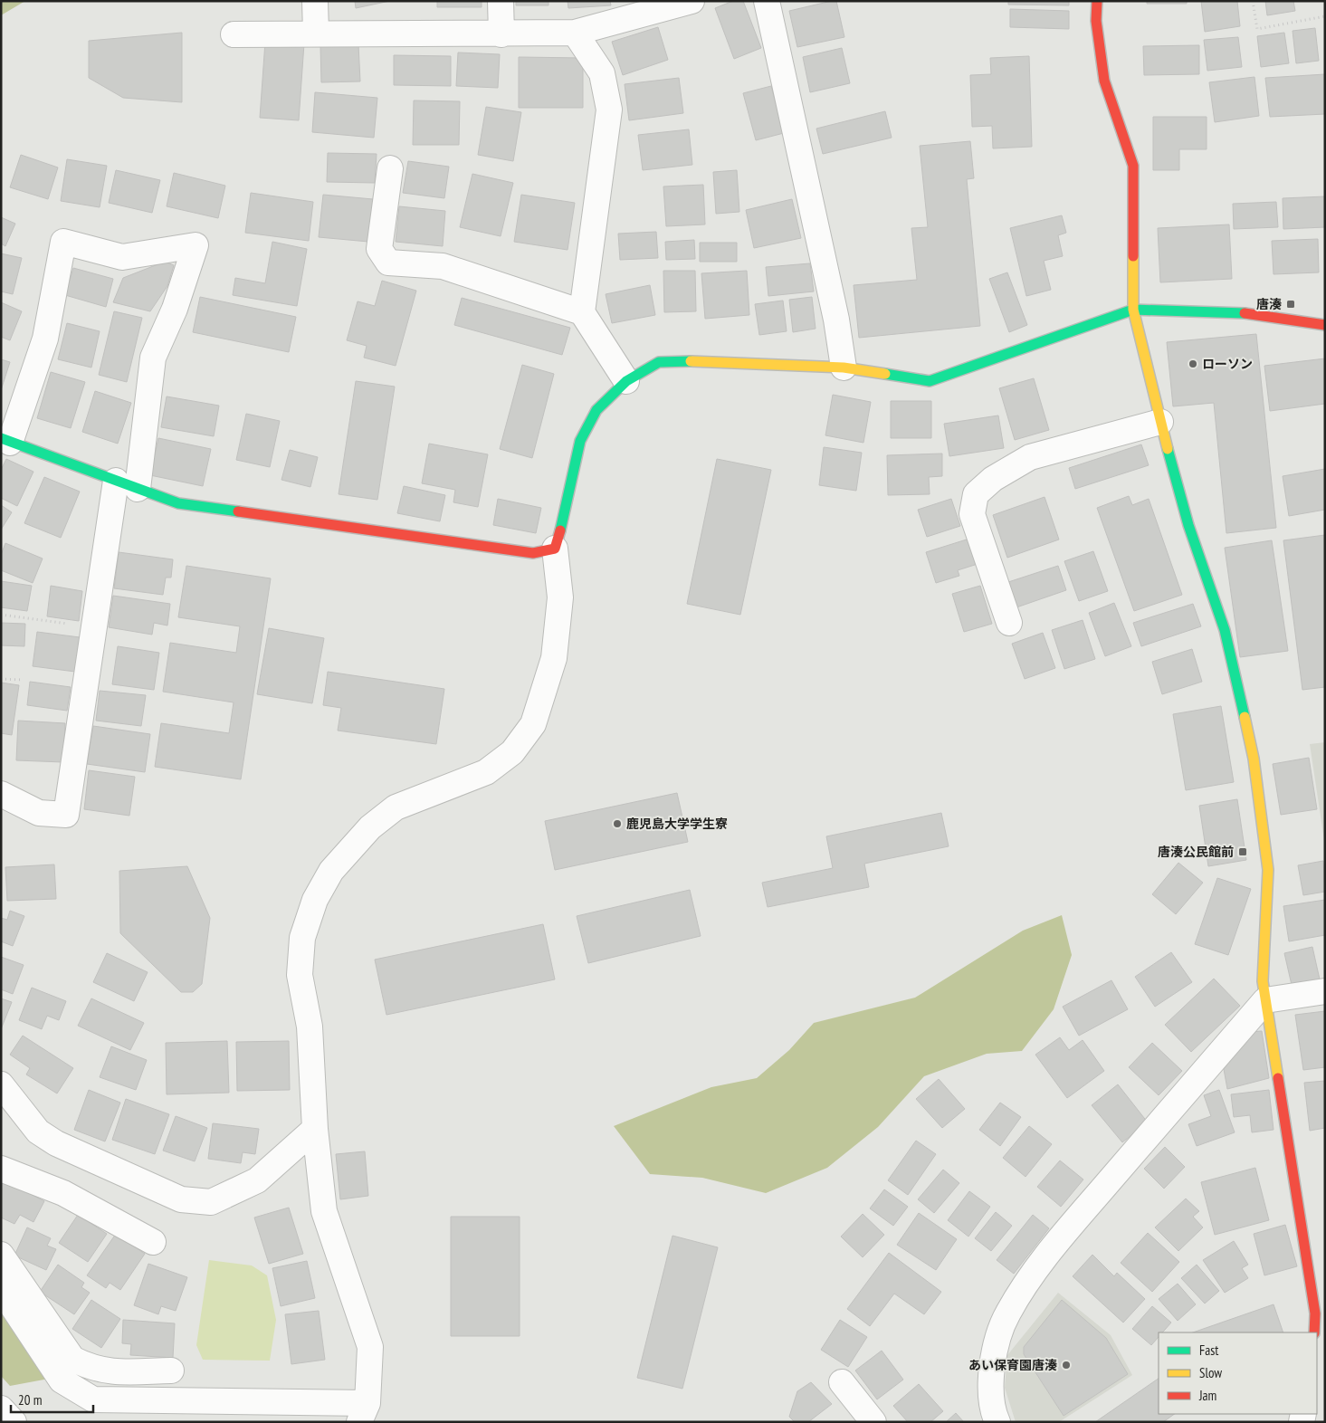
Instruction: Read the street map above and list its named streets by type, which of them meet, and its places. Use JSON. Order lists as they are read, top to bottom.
{
  "places": {
    "transit": ["唐湊", "唐湊公民館前"],
    "other": ["ローソン", "鹿児島大学学生寮", "あい保育園唐湊"]
  },
  "legend": ["Fast", "Slow", "Jam"],
  "scale_bar": "20 m"
}
